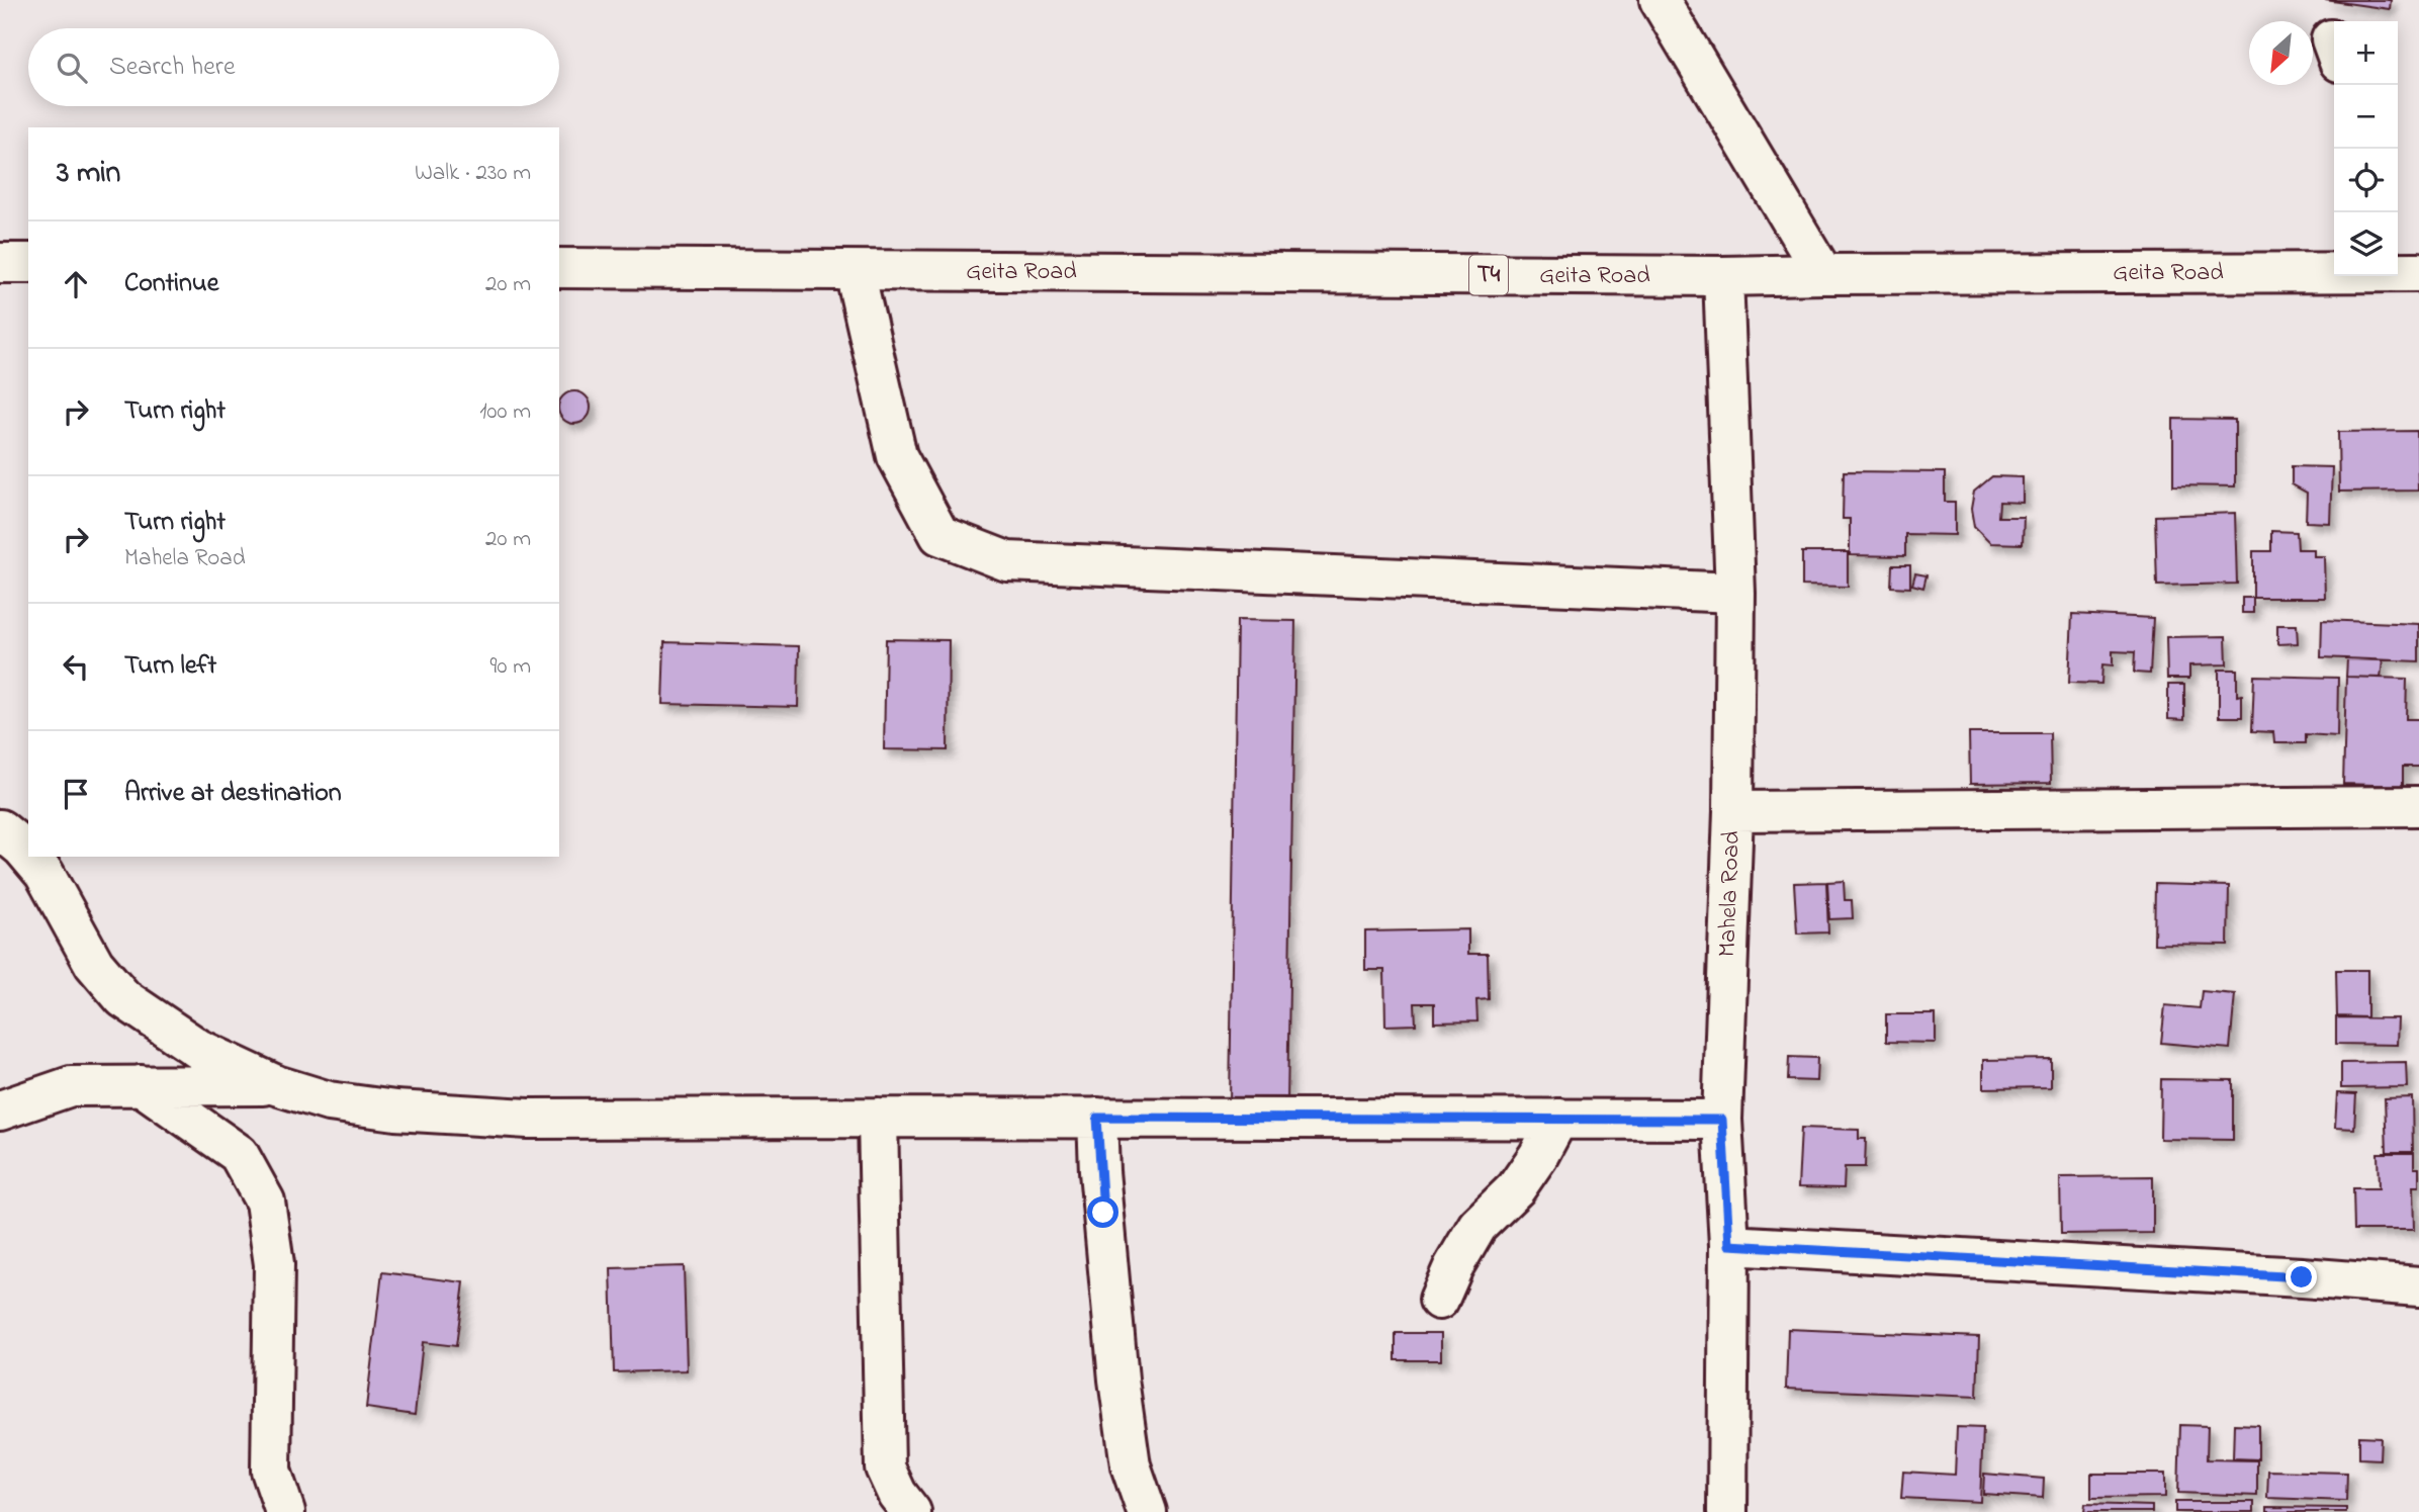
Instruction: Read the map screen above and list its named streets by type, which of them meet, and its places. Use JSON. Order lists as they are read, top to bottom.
{
  "streets": {
    "main road": ["Geita Road", "T4", "Mahela Road"]
  },
  "crossings": [
    ["Geita Road", "Mahela Road"]
  ],
  "north": "bottom left",
  "page": {
    "map_buttons": ["+", "−"],
    "search": "Search here",
    "heading": ["3 min", "Walk · 230 m"],
    "list": [
      ["Continue", "20 m"],
      ["Turn right", "100 m"],
      ["Turn right", "Mahela Road", "20 m"],
      ["Turn left", "90 m"],
      "Arrive at destination"
    ]
  }
}
